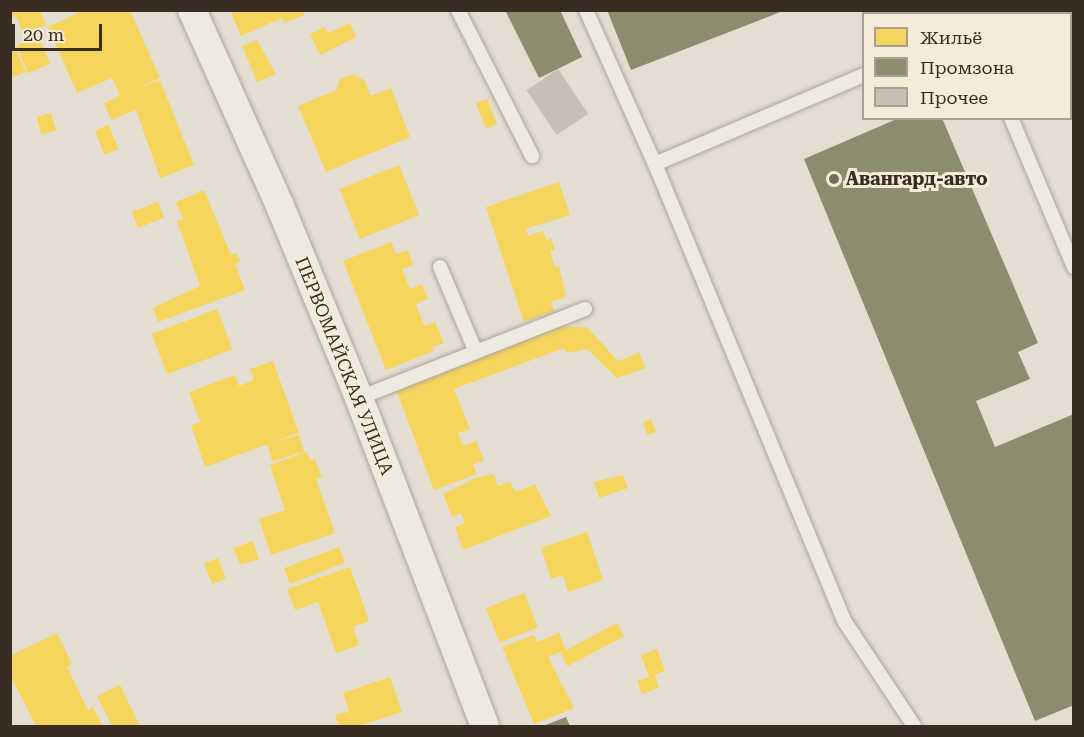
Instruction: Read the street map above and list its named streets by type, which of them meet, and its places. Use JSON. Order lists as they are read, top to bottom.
{
  "streets": {
    "street": ["ПЕРВОМАЙСКАЯ УЛИЦА"]
  },
  "places": ["Авангард-авто"],
  "legend": ["Жильё", "Промзона", "Прочее"],
  "scale_bar": "20 m"
}
